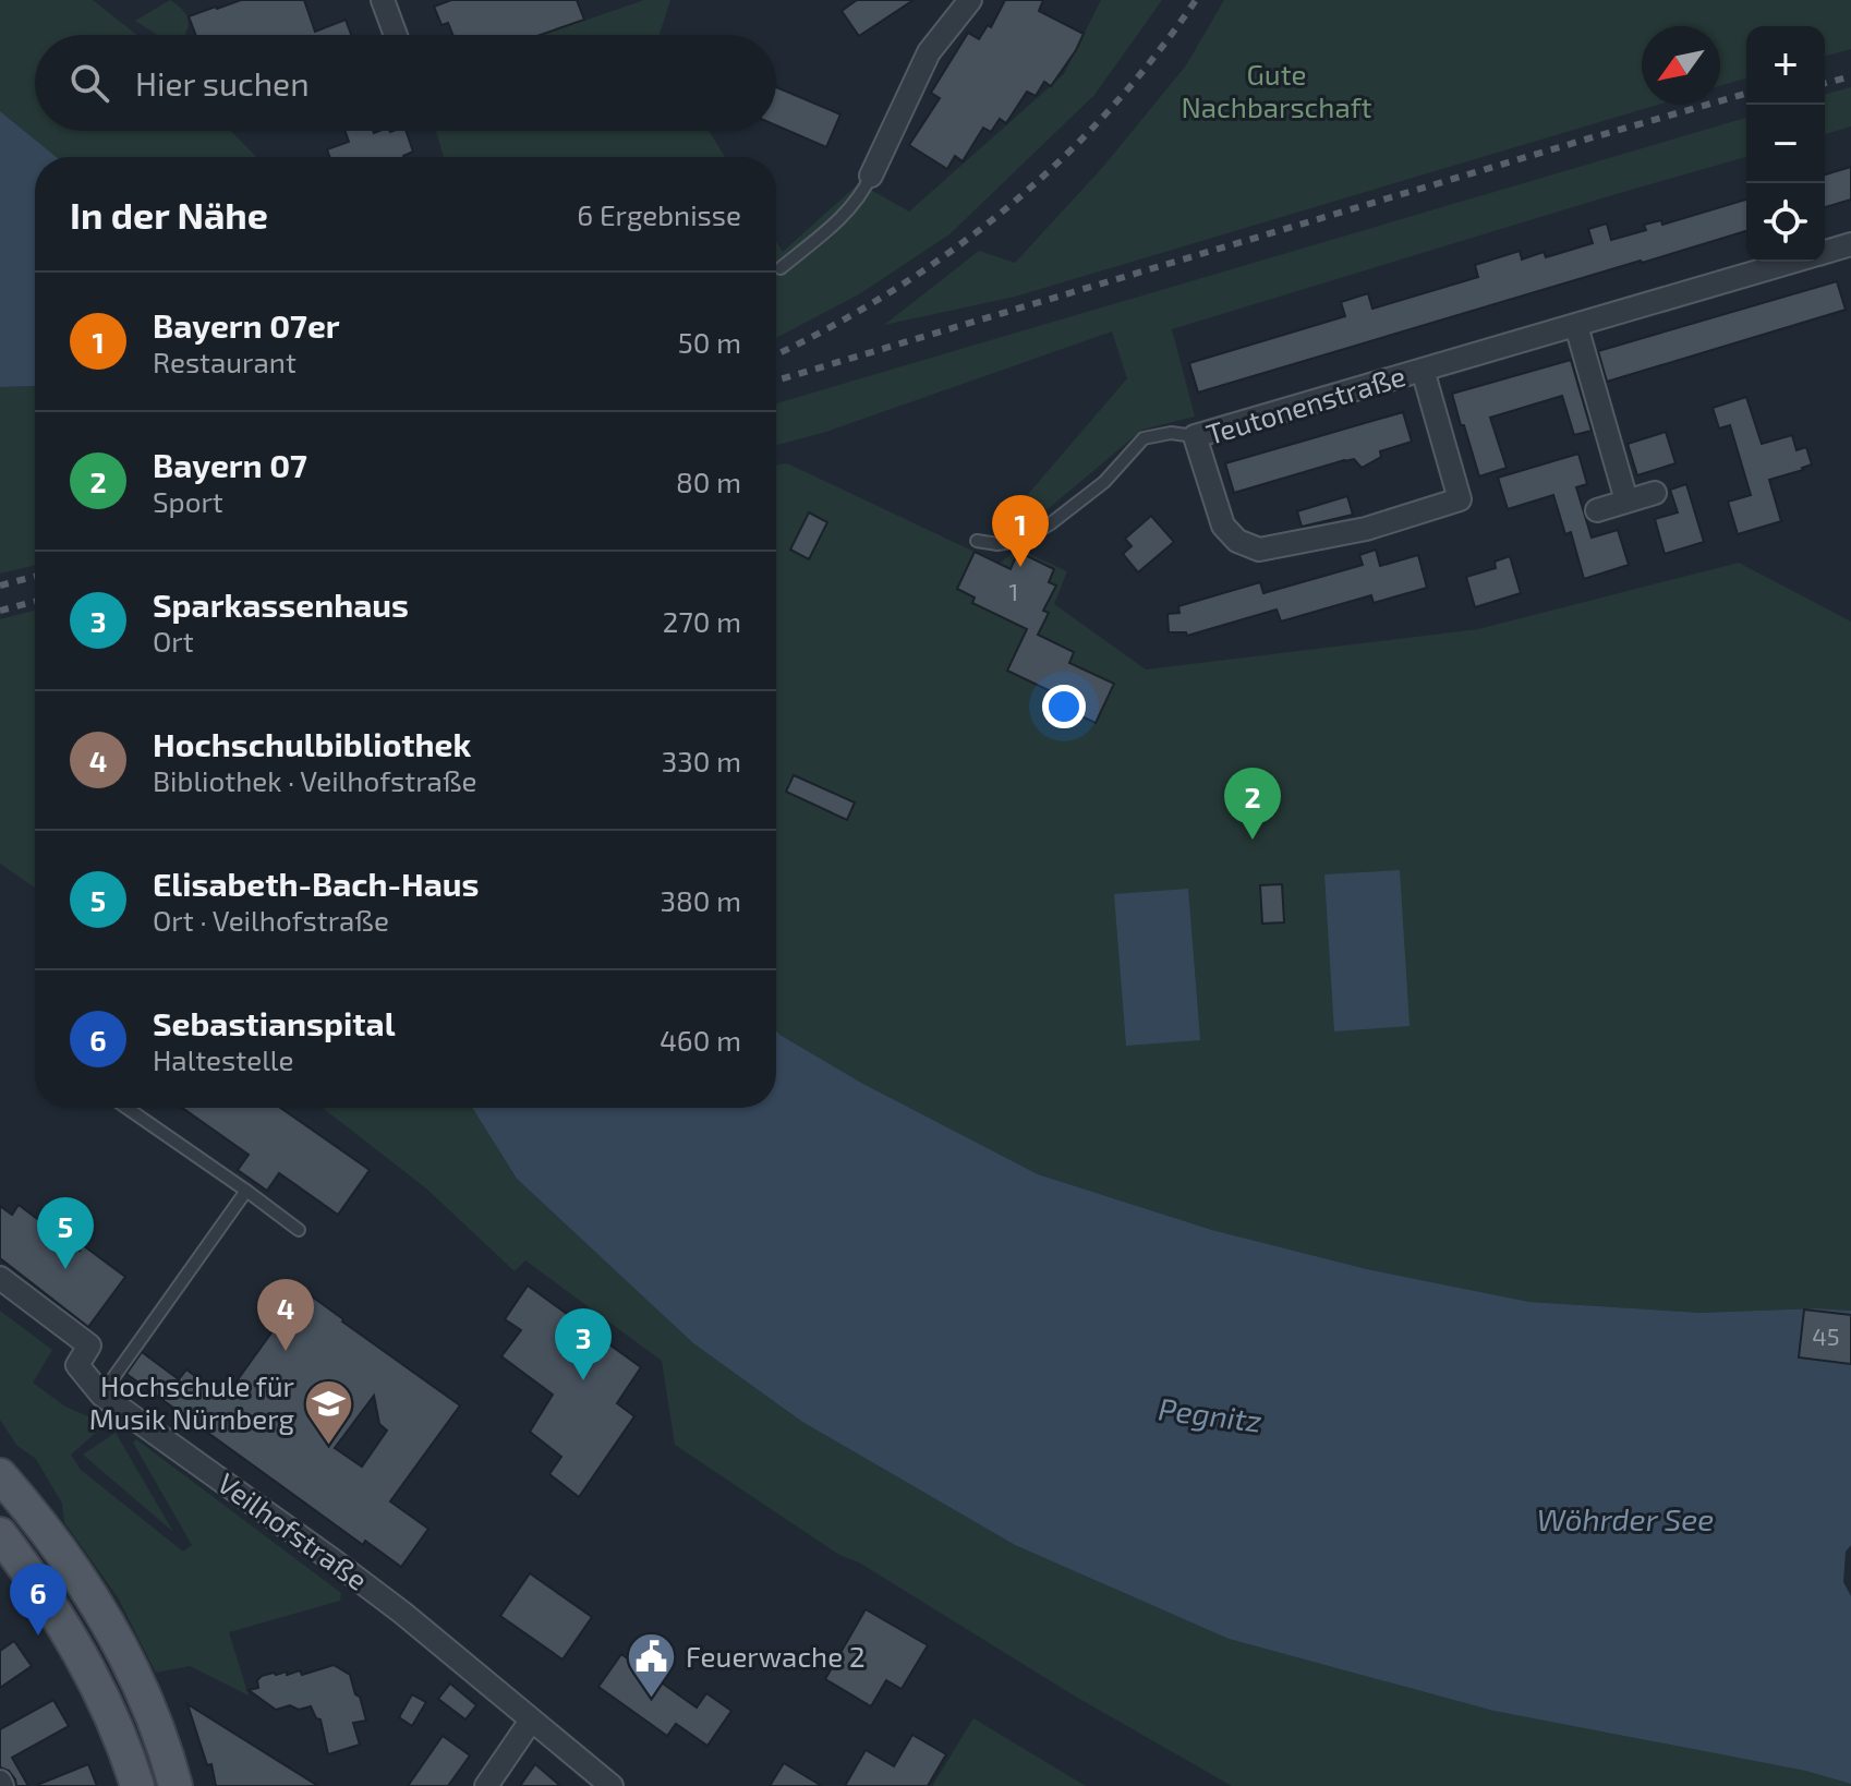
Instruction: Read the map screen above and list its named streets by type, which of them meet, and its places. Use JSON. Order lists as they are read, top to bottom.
{
  "streets": {
    "street": ["Teutonenstraße", "Veilhofstraße"]
  },
  "water": ["Pegnitz", "Wöhrder See"],
  "parks": ["Gute Nachbarschaft"],
  "places": {
    "school or university": ["Hochschule für Musik Nürnberg"],
    "public building": ["Feuerwache 2"]
  },
  "house_numbers": ["1", "45"],
  "north": "bottom left",
  "page": {
    "map_buttons": ["+", "−"],
    "search": "Hier suchen",
    "heading": ["In der Nähe", "6 Ergebnisse"],
    "list": [
      {
        "mark": "1",
        "name": "Bayern 07er",
        "note": "Restaurant",
        "value": "50 m"
      },
      {
        "mark": "2",
        "name": "Bayern 07",
        "note": "Sport",
        "value": "80 m"
      },
      {
        "mark": "3",
        "name": "Sparkassenhaus",
        "note": "Ort",
        "value": "270 m"
      },
      {
        "mark": "4",
        "name": "Hochschulbibliothek",
        "note": "Bibliothek · Veilhofstraße",
        "value": "330 m"
      },
      {
        "mark": "5",
        "name": "Elisabeth-Bach-Haus",
        "note": "Ort · Veilhofstraße",
        "value": "380 m"
      },
      {
        "mark": "6",
        "name": "Sebastianspital",
        "note": "Haltestelle",
        "value": "460 m"
      }
    ],
    "pins": [
      "1",
      "2",
      "5",
      "4",
      "3",
      "6"
    ]
  }
}
